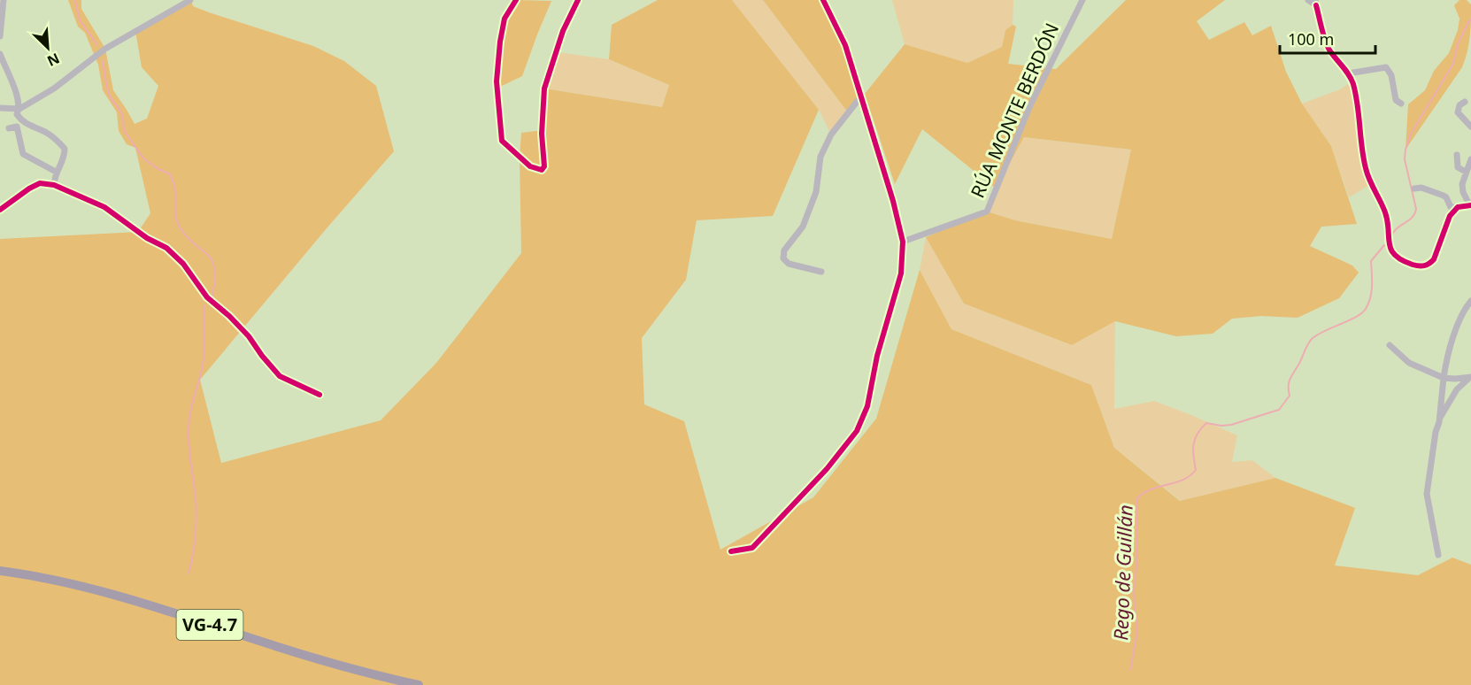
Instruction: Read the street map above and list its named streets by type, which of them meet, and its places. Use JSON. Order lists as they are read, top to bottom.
{
  "streets": {
    "highway": ["VG-4.7"],
    "street": ["RÚA MONTE BERDÓN"]
  },
  "water": ["Rego de Guillán"],
  "scale_bar": "100 m",
  "north": "bottom right"
}
